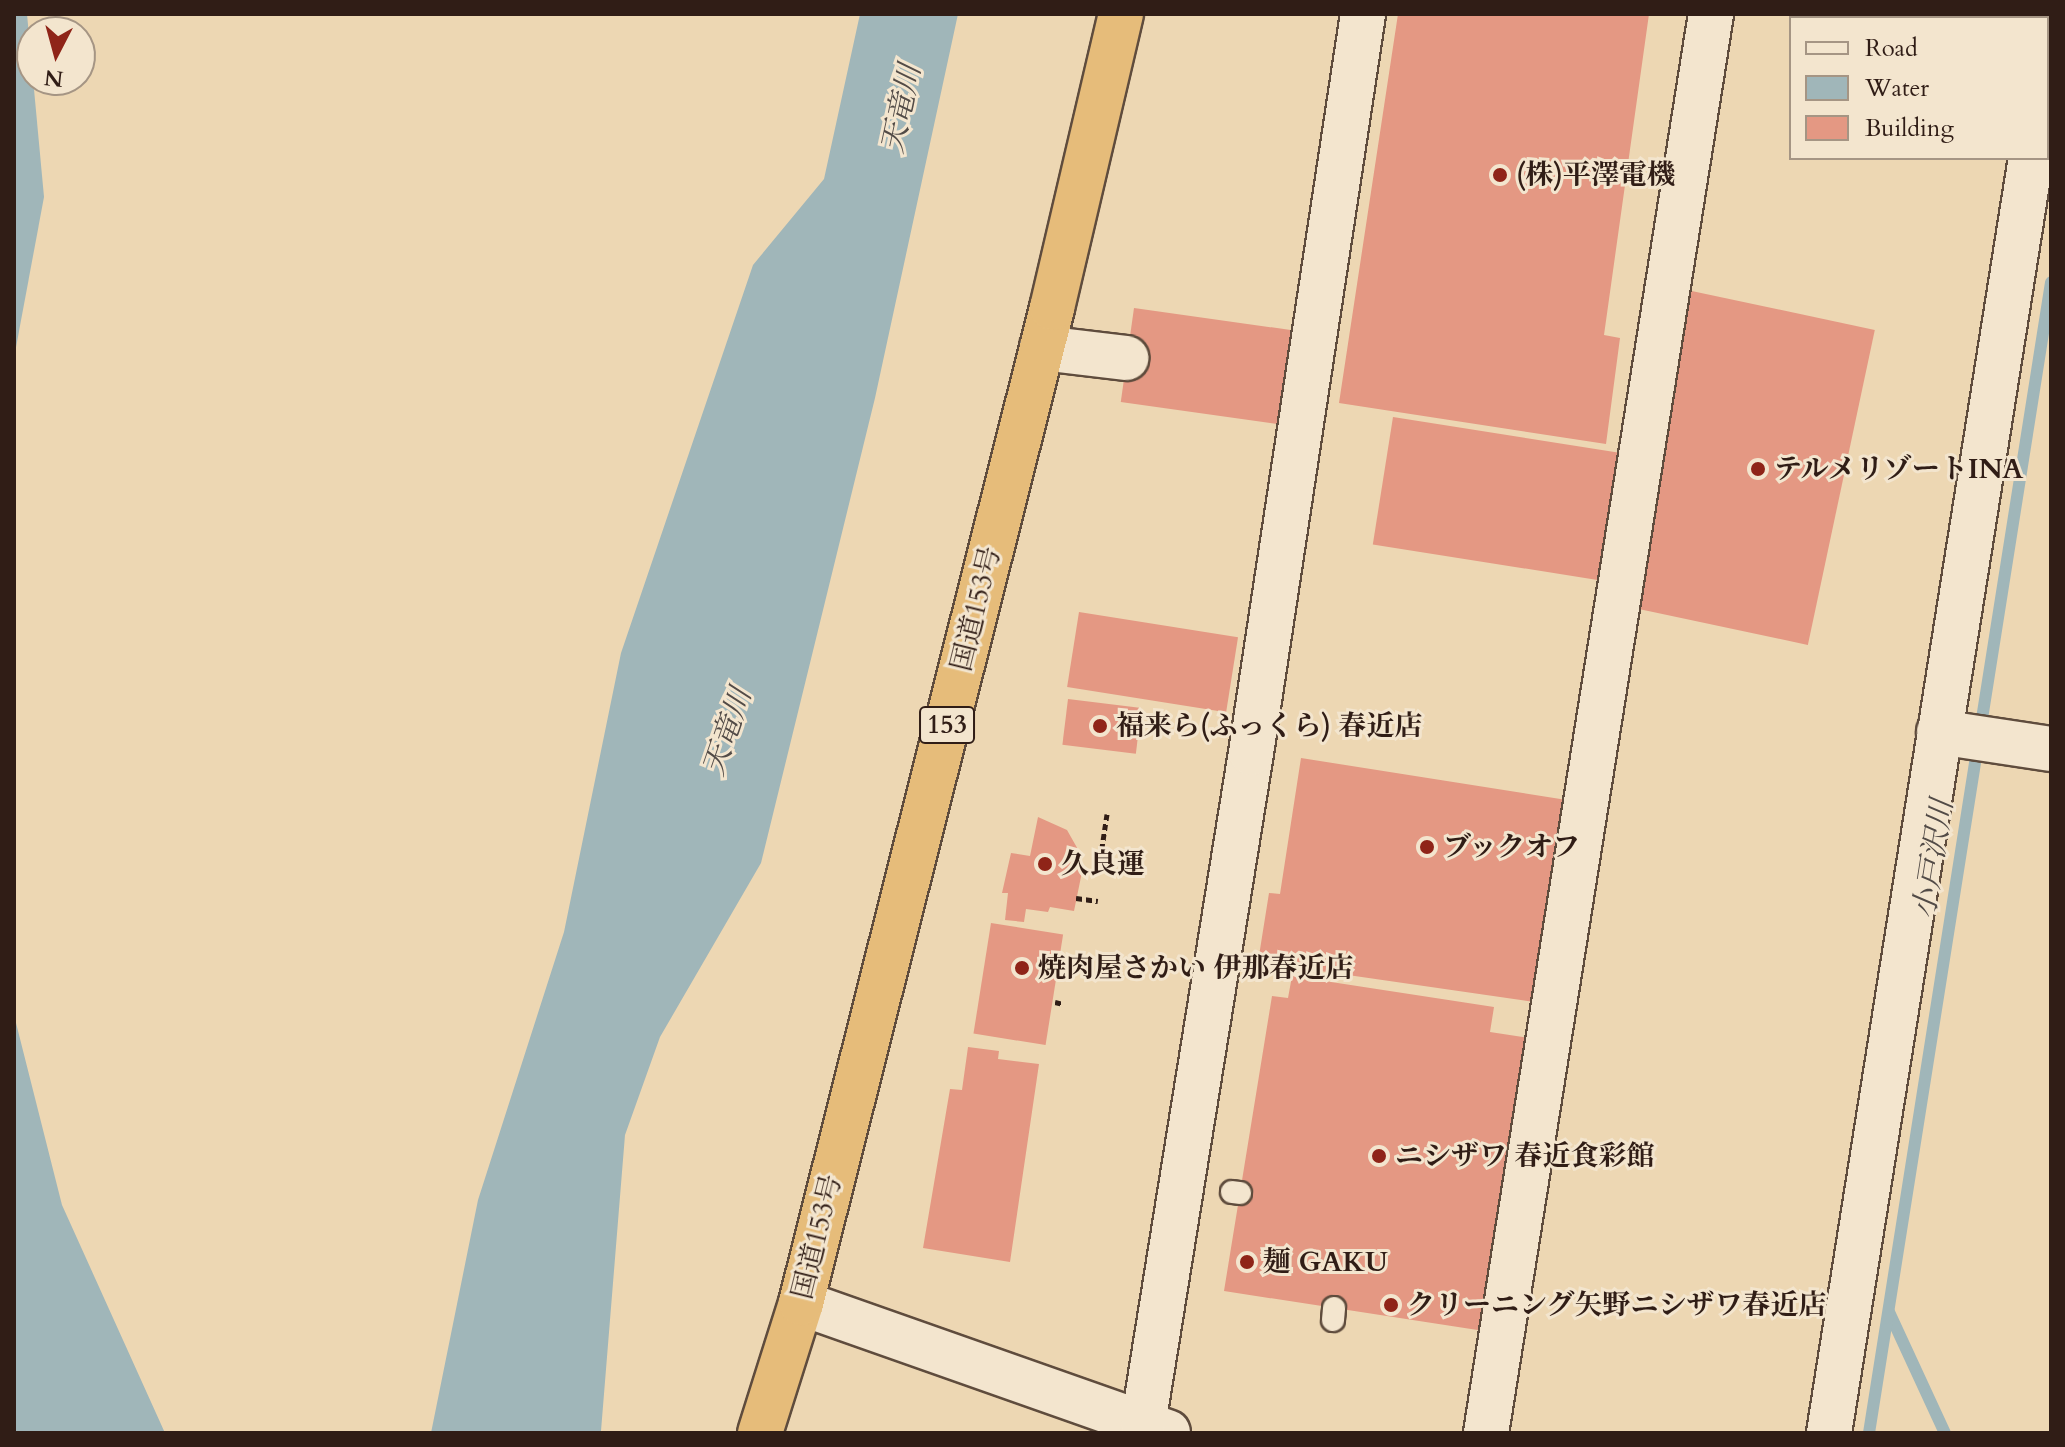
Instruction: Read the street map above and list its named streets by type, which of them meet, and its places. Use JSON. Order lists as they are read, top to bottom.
{
  "streets": {
    "highway": ["国道153号", "153"]
  },
  "water": ["天竜川", "小戸沢川"],
  "places": [
    "(株)平澤電機",
    "テルメリゾートINA",
    "福来ら(ふっくら) 春近店",
    "ブックオフ",
    "久良運",
    "焼肉屋さかい 伊那春近店",
    "ニシザワ 春近食彩館",
    "麺 GAKU",
    "クリーニング矢野ニシザワ春近店"
  ],
  "legend": ["Road", "Water", "Building"],
  "north": "bottom"
}
